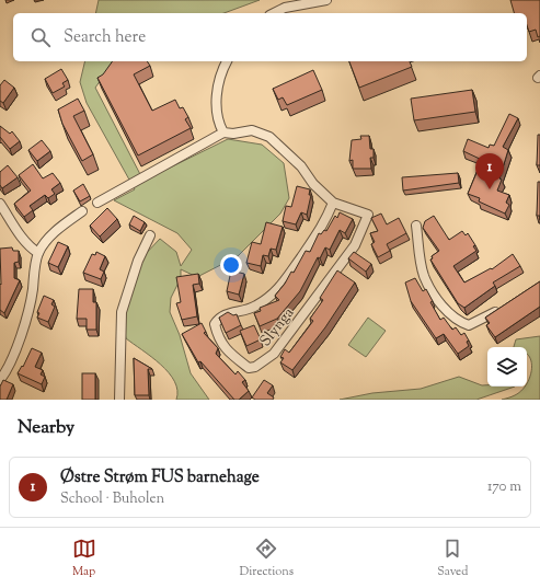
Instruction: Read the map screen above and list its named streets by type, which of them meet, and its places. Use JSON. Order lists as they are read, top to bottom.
{
  "streets": {
    "street": ["Slynga"]
  },
  "page": {
    "search": "Search here",
    "pins": "1",
    "heading": "Nearby",
    "list": [
      {
        "mark": "1",
        "name": "Østre Strøm FUS barnehage",
        "note": "School · Buholen",
        "value": "170 m"
      }
    ],
    "nav": ["Map", "Directions", "Saved"]
  }
}
